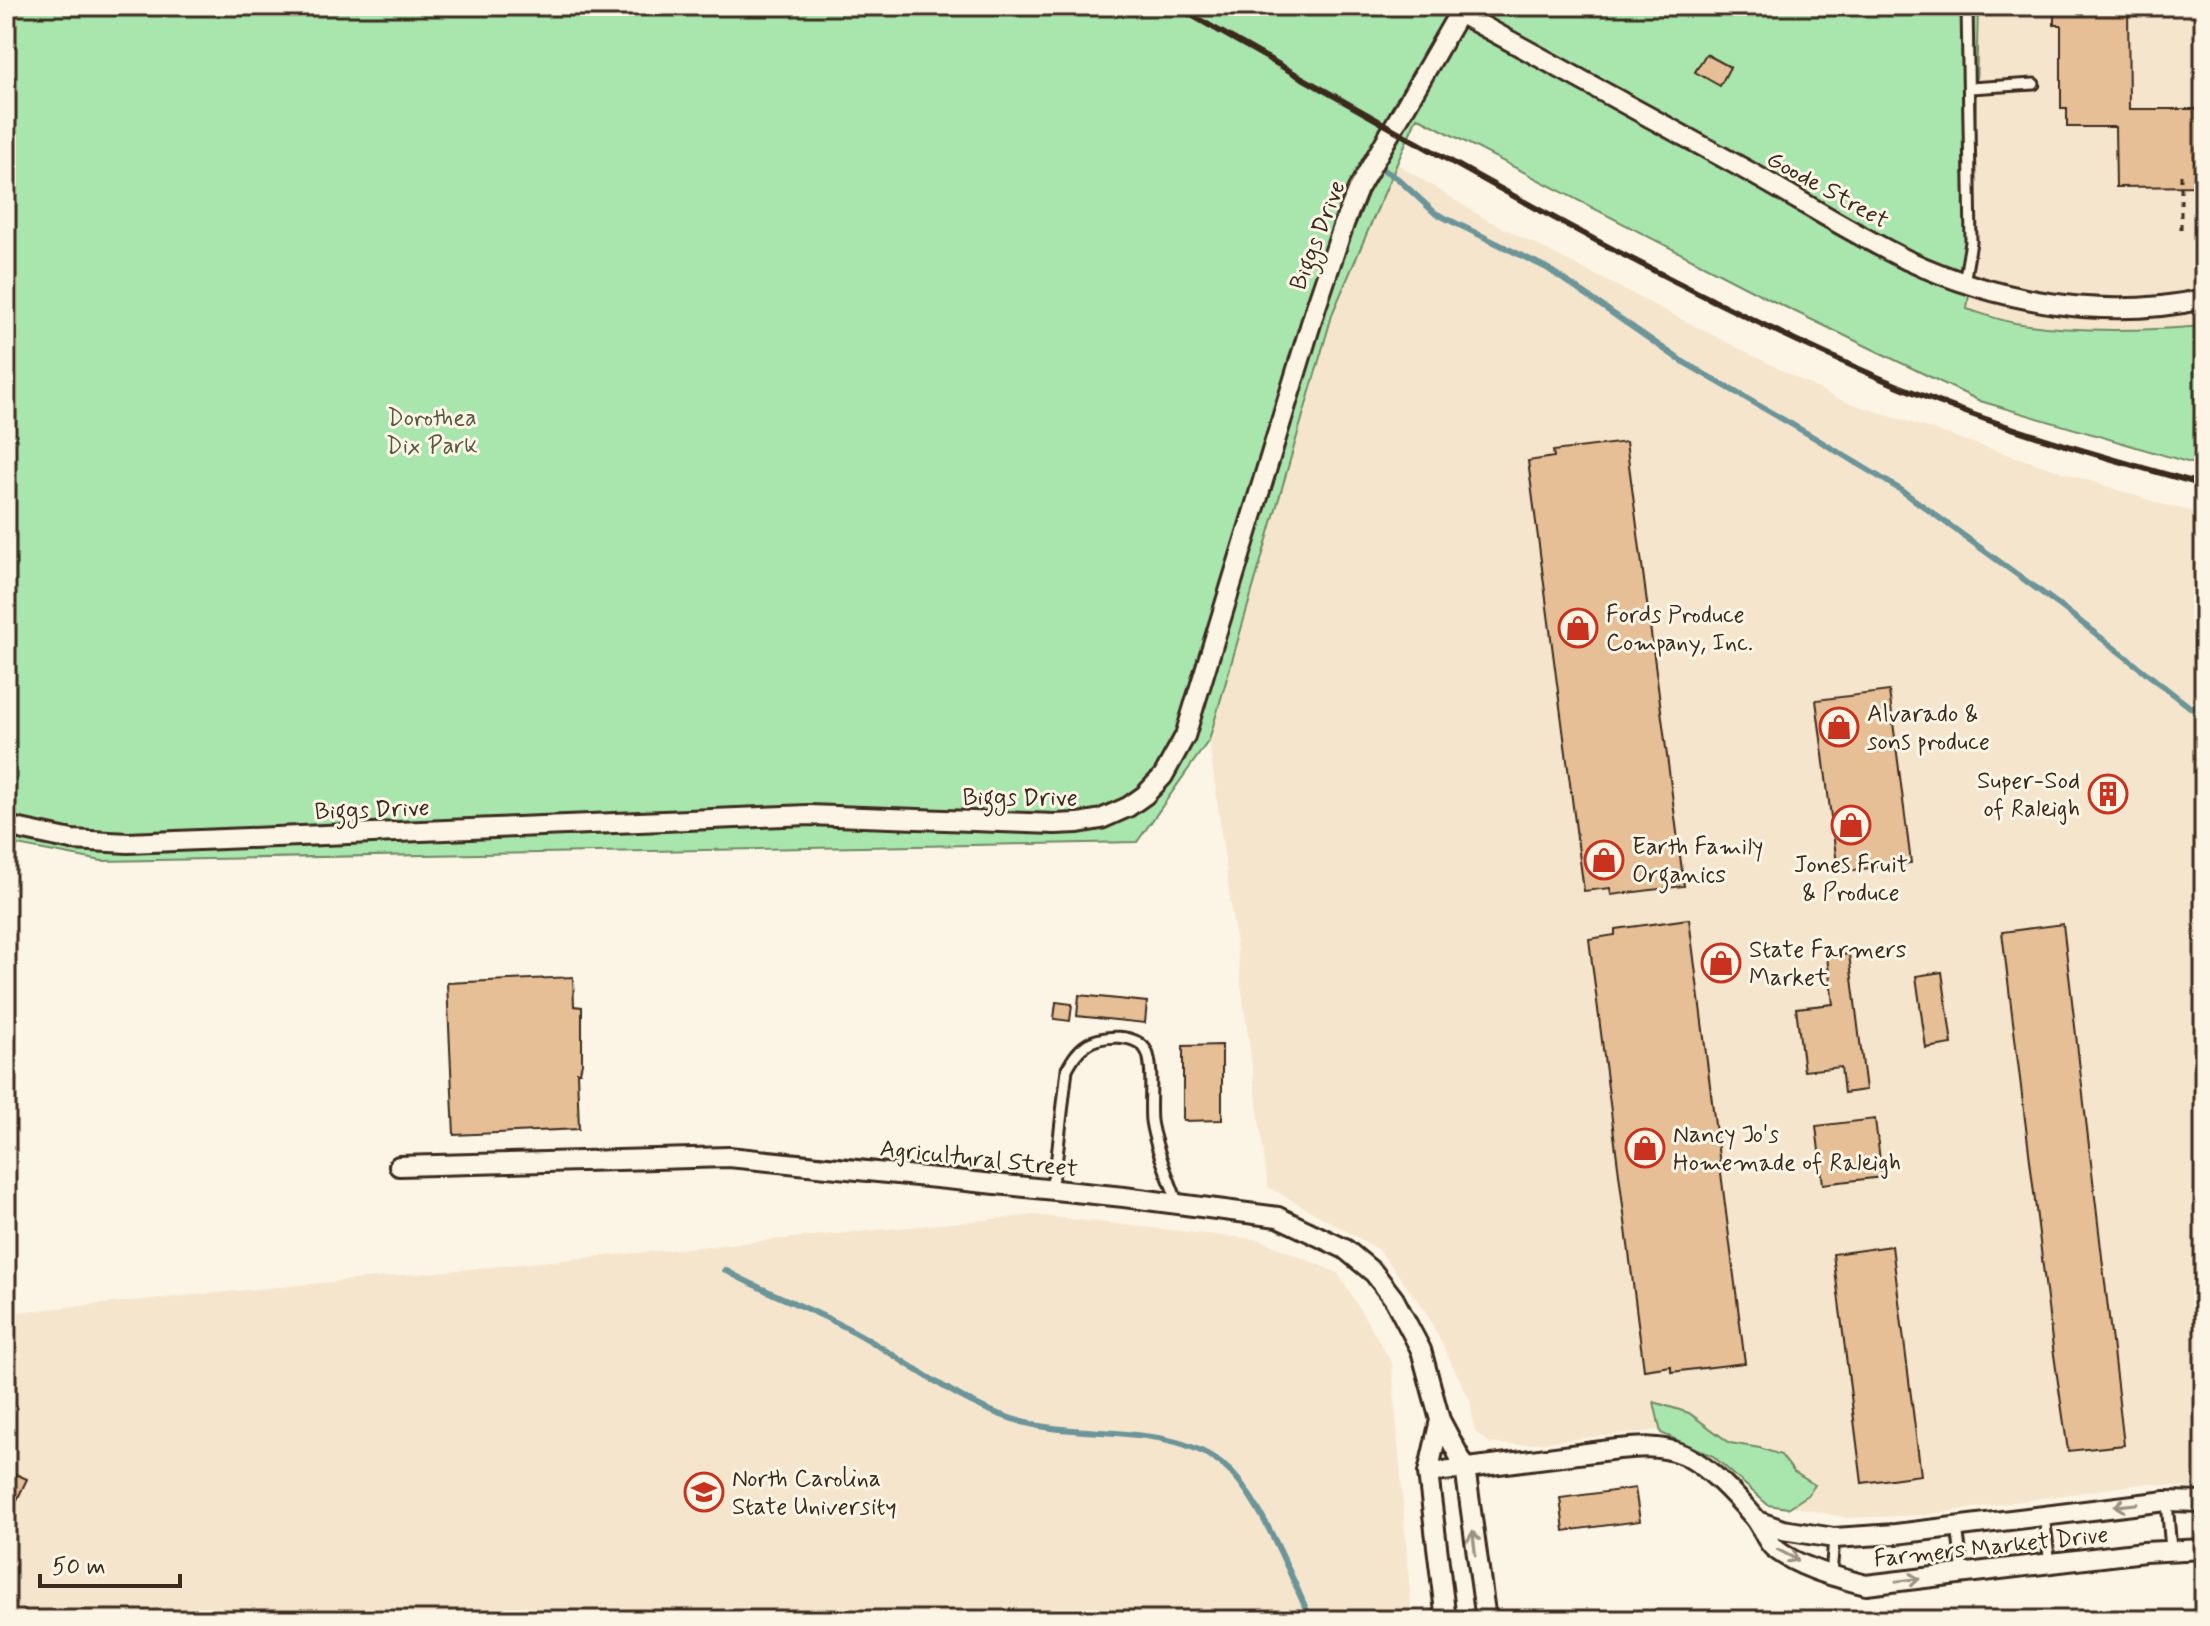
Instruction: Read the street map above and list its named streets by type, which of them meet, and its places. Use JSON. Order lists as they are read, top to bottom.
{
  "streets": {
    "street": [
      "Goode Street",
      "Biggs Drive",
      "Agricultural Street",
      "Farmers Market Drive"
    ]
  },
  "crossings": [
    ["Goode Street", "Biggs Drive"],
    ["Agricultural Street", "Farmers Market Drive"]
  ],
  "parks": ["Dorothea Dix Park"],
  "places": {
    "shop": [
      "Fords Produce Company, Inc.",
      "Alvarado & sons produce",
      "Jones Fruit & Produce",
      "Earth Family Organics",
      "State Farmers Market",
      "Nancy Jo's Homemade of Raleigh"
    ],
    "building": ["Super-Sod of Raleigh"],
    "school or university": ["North Carolina State University"]
  },
  "scale_bar": "50 m"
}
